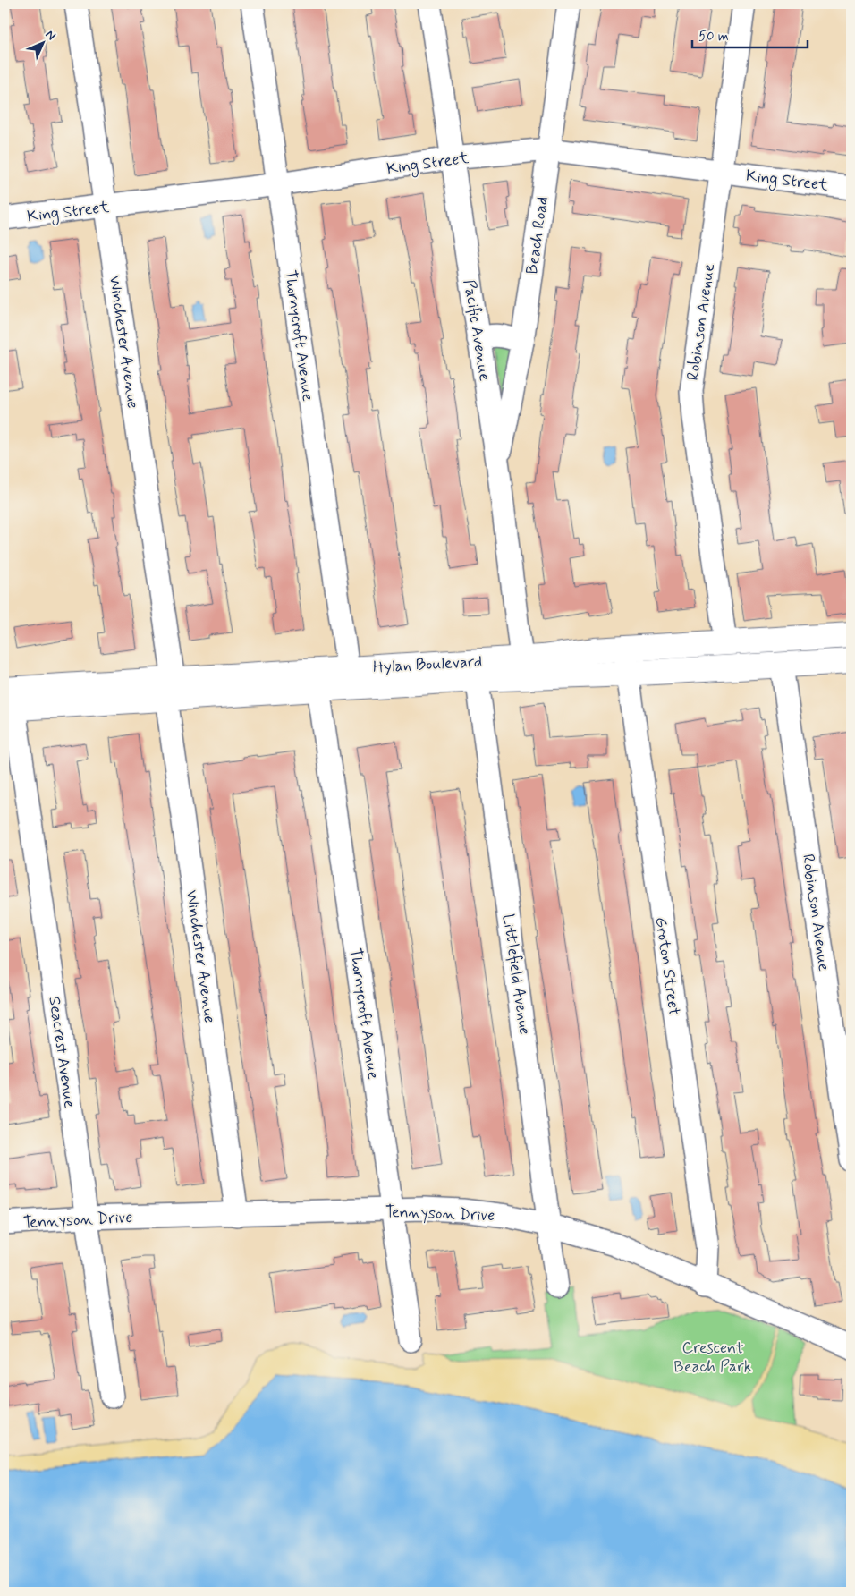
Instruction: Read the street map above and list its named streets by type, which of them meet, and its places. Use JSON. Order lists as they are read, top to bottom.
{
  "streets": {
    "main road": ["Hylan Boulevard"],
    "street": [
      "King Street",
      "Beach Road",
      "Robinson Avenue",
      "Pacific Avenue",
      "Thornycroft Avenue",
      "Winchester Avenue",
      "Groton Street",
      "Littlefield Avenue",
      "Seacrest Avenue",
      "Tennyson Drive"
    ]
  },
  "crossings": [
    ["King Street", "Beach Road"],
    ["King Street", "Robinson Avenue"],
    ["King Street", "Pacific Avenue"],
    ["King Street", "Thornycroft Avenue"],
    ["King Street", "Winchester Avenue"],
    ["Beach Road", "Pacific Avenue"],
    ["Robinson Avenue", "Hylan Boulevard"],
    ["Pacific Avenue", "Hylan Boulevard"],
    ["Thornycroft Avenue", "Hylan Boulevard"],
    ["Thornycroft Avenue", "Tennyson Drive"],
    ["Winchester Avenue", "Hylan Boulevard"],
    ["Winchester Avenue", "Tennyson Drive"],
    ["Hylan Boulevard", "Groton Street"],
    ["Hylan Boulevard", "Littlefield Avenue"],
    ["Hylan Boulevard", "Seacrest Avenue"],
    ["Groton Street", "Tennyson Drive"],
    ["Littlefield Avenue", "Tennyson Drive"],
    ["Seacrest Avenue", "Tennyson Drive"]
  ],
  "parks": ["Crescent Beach Park"],
  "scale_bar": "50 m",
  "north": "top right"
}
